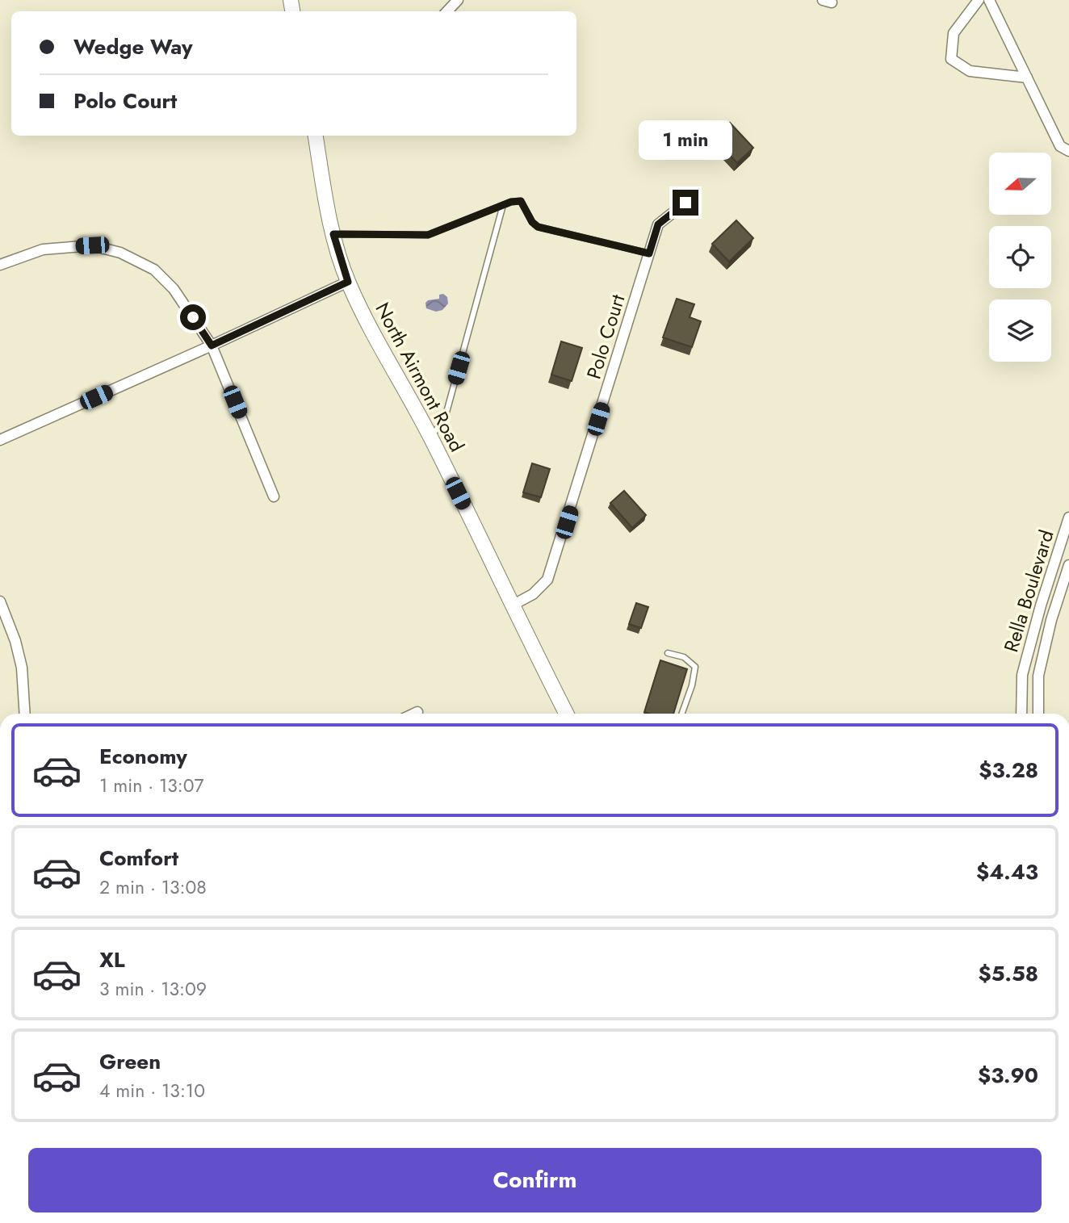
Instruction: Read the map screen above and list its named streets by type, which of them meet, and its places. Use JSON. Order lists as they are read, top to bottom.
{
  "streets": {
    "street": ["Polo Court", "North Airmont Road", "Rella Boulevard"]
  },
  "crossings": [
    ["Polo Court", "North Airmont Road"]
  ],
  "north": "left",
  "page": {
    "banner": ["Wedge Way", "Polo Court"],
    "bubble": "1 min",
    "list": [
      {
        "name": "Economy",
        "note": "1 min · 13:07",
        "value": "$3.28"
      },
      {
        "name": "Comfort",
        "note": "2 min · 13:08",
        "value": "$4.43"
      },
      {
        "name": "XL",
        "note": "3 min · 13:09",
        "value": "$5.58"
      },
      {
        "name": "Green",
        "note": "4 min · 13:10",
        "value": "$3.90"
      }
    ],
    "buttons": "Confirm"
  }
}
